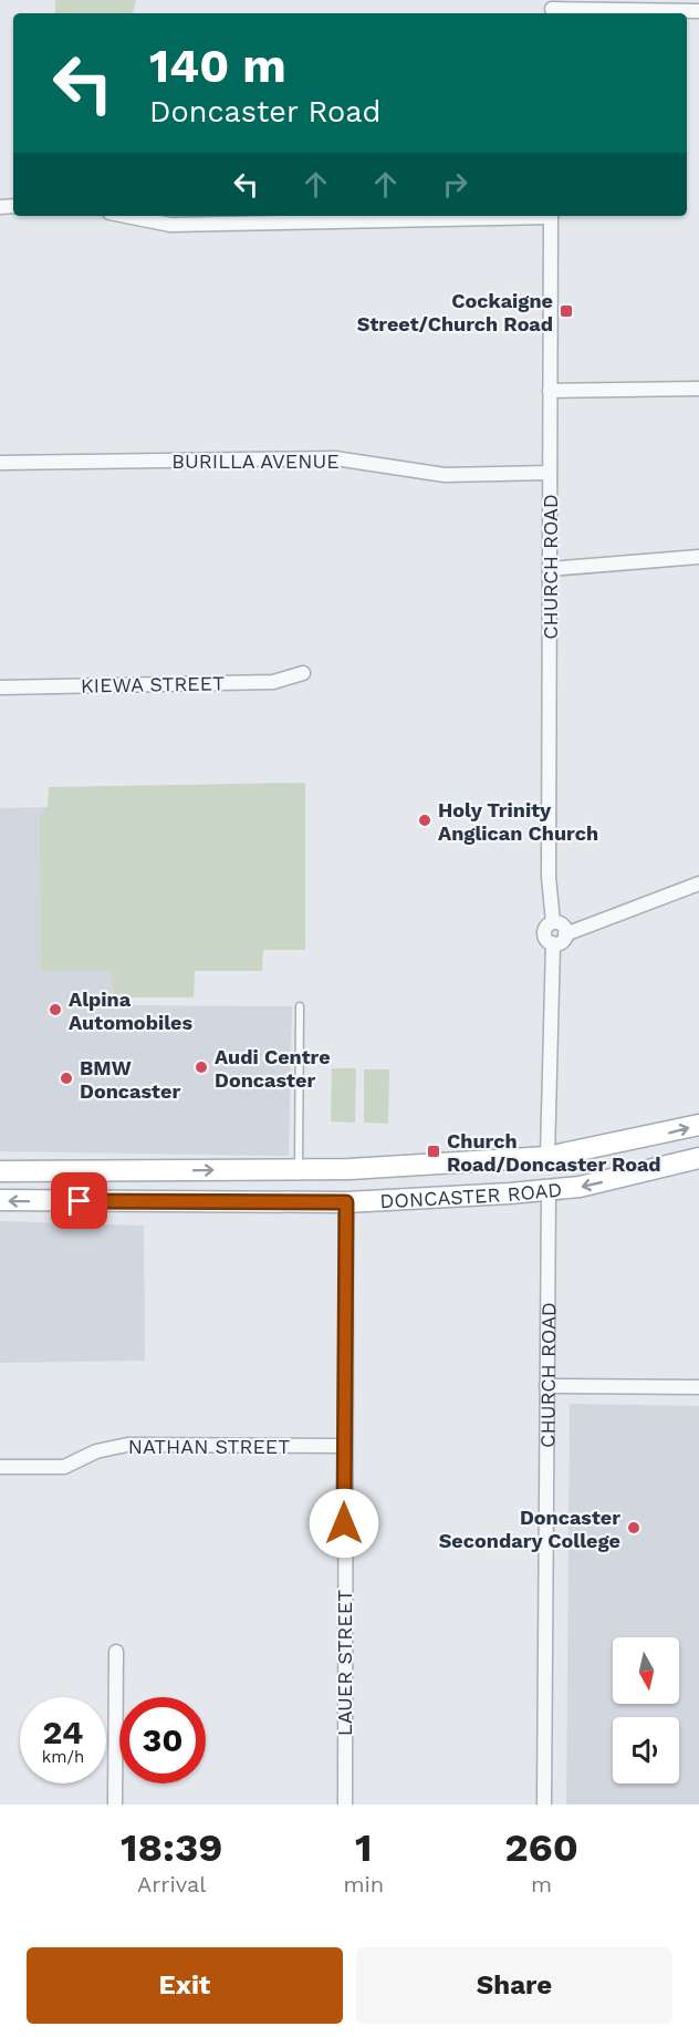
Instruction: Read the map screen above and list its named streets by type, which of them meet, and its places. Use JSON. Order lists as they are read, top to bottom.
{
  "streets": {
    "main road": ["CHURCH ROAD", "DONCASTER ROAD"],
    "street": [
      "BURILLA AVENUE",
      "KIEWA STREET",
      "NATHAN STREET",
      "LAUER STREET"
    ]
  },
  "crossings": [
    ["BURILLA AVENUE", "CHURCH ROAD"],
    ["CHURCH ROAD", "DONCASTER ROAD"],
    ["DONCASTER ROAD", "LAUER STREET"],
    ["NATHAN STREET", "LAUER STREET"]
  ],
  "places": {
    "transit": ["Cockaigne Street/Church Road", "Church Road/Doncaster Road"],
    "other": [
      "Holy Trinity Anglican Church",
      "Alpina Automobiles",
      "Audi Centre Doncaster",
      "BMW Doncaster",
      "Doncaster Secondary College"
    ]
  },
  "north": "bottom",
  "page": {
    "turn": ["140 m", "Doncaster Road"],
    "speed": "24 km/h",
    "limit": "30",
    "eta": [
      "18:39",
      "Arrival",
      "1",
      "min",
      "260",
      "m"
    ],
    "buttons": ["Exit", "Share"]
  }
}
